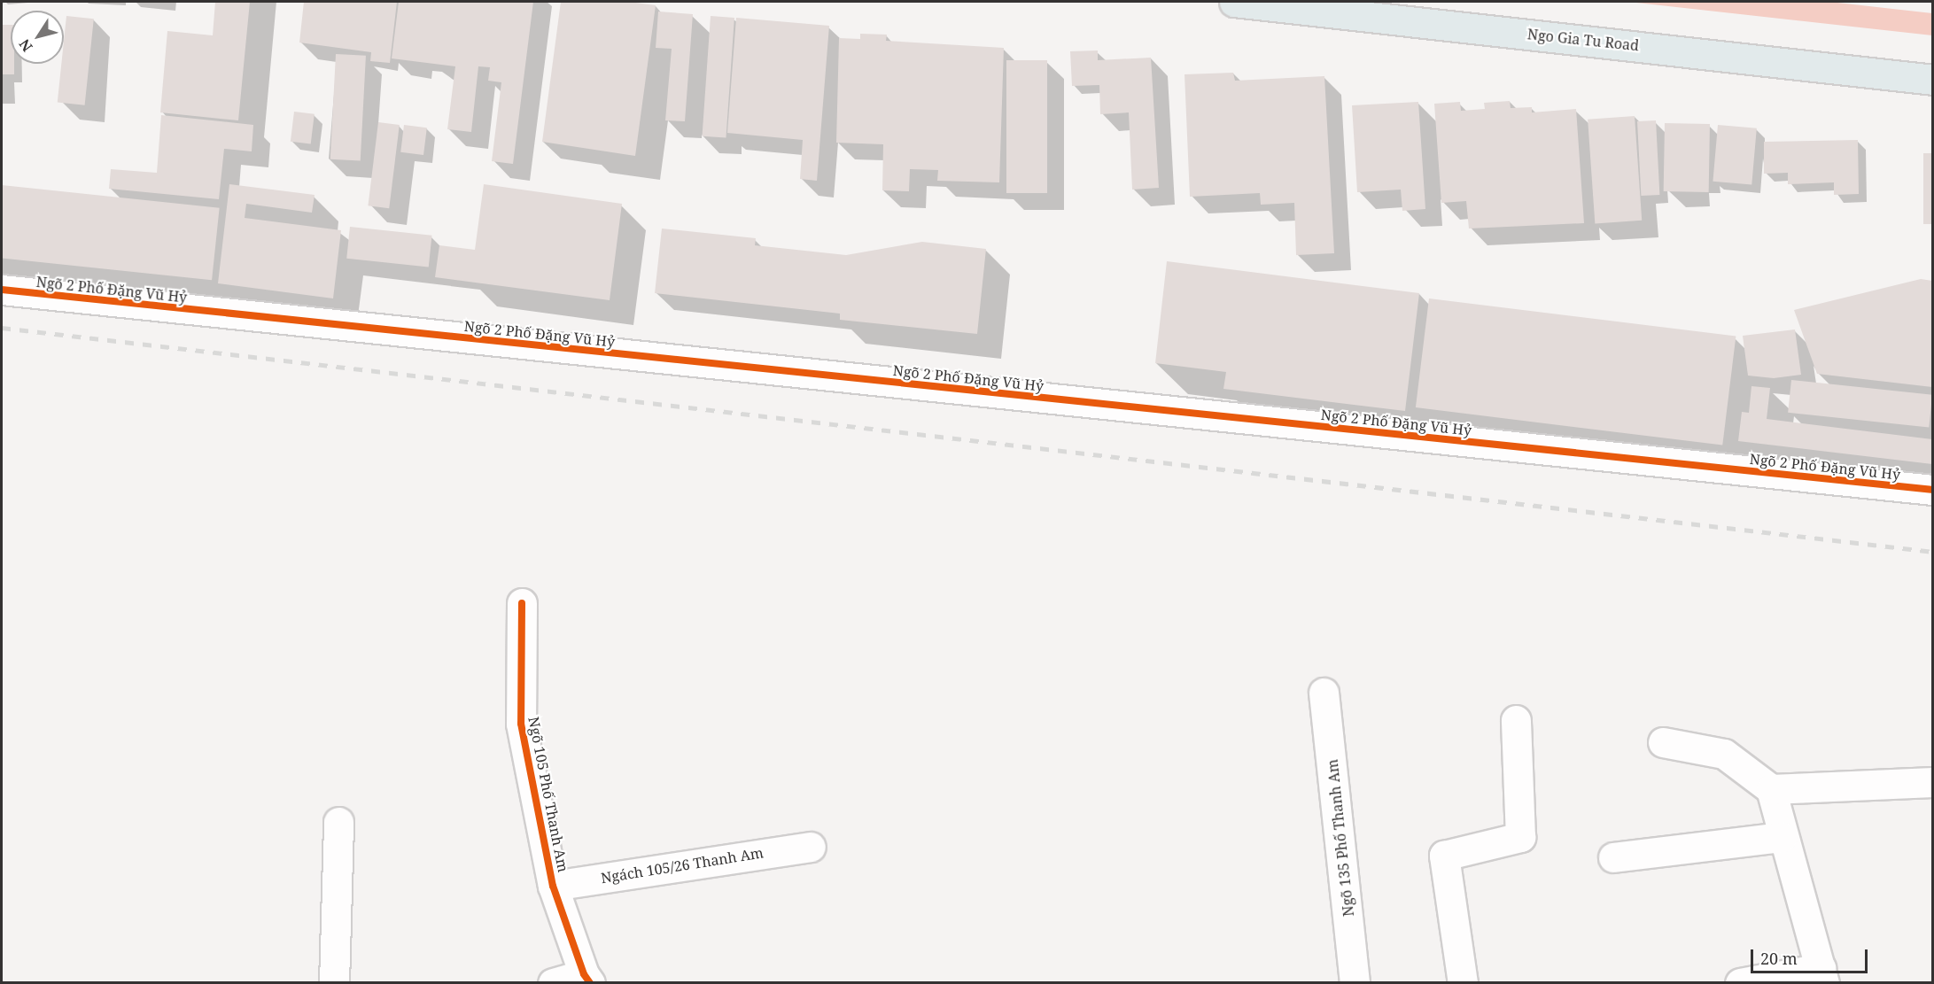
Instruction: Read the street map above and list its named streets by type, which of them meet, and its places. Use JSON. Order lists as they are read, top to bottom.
{
  "streets": {
    "main road": ["Ngo Gia Tu Road"],
    "street": [
      "Ngõ 2 Phố Đặng Vũ Hỷ",
      "Ngõ 105 Phố Thanh Am",
      "Ngõ 135 Phố Thanh Am",
      "Ngách 105/26 Thanh Am"
    ]
  },
  "crossings": [
    ["Ngõ 105 Phố Thanh Am", "Ngách 105/26 Thanh Am"]
  ],
  "scale_bar": "20 m",
  "north": "bottom left"
}
